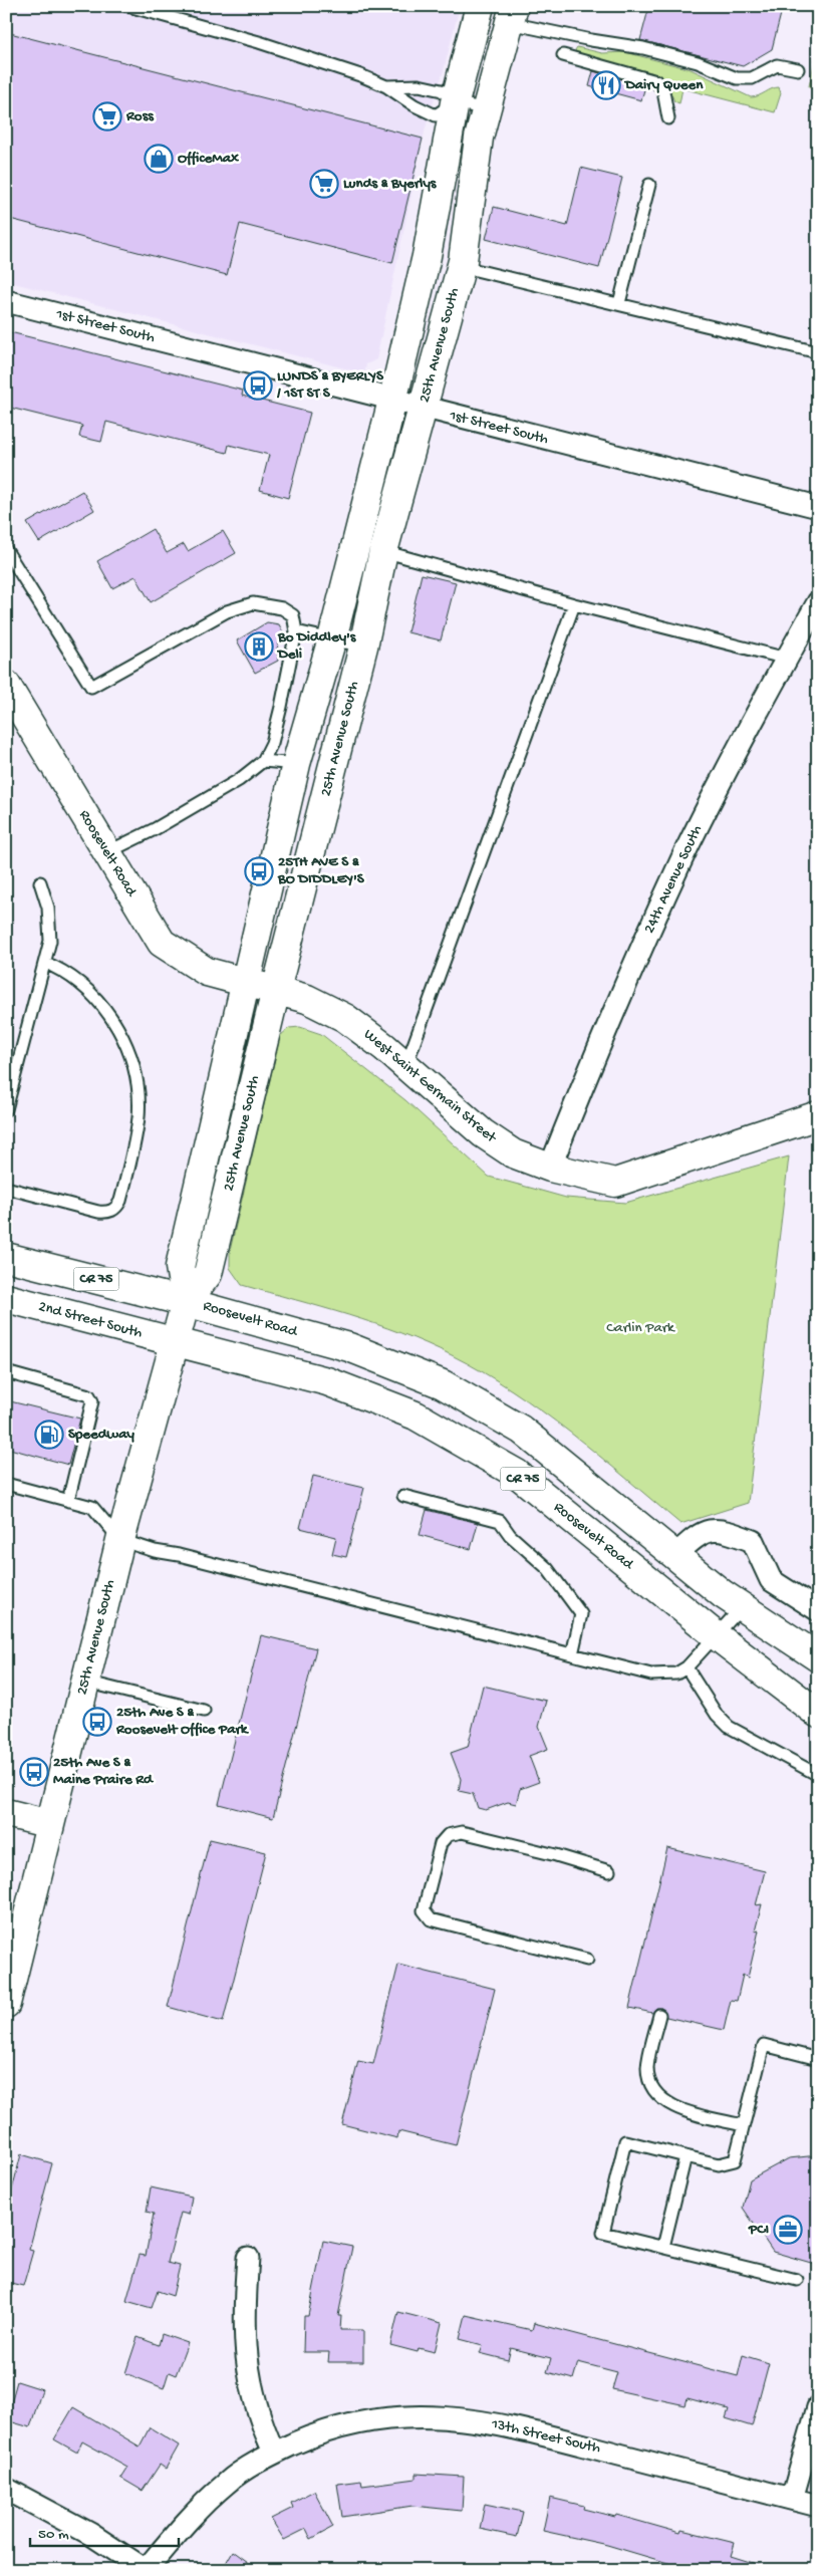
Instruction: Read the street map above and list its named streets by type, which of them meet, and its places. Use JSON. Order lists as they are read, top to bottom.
{
  "streets": {
    "street": [
      "1st Street South",
      "25th Avenue South",
      "Roosevelt Road",
      "24th Avenue South",
      "West Saint Germain Street",
      "CR 75",
      "2nd Street South",
      "13th Street South"
    ]
  },
  "crossings": [
    ["1st Street South", "25th Avenue South"],
    ["25th Avenue South", "Roosevelt Road"],
    ["25th Avenue South", "West Saint Germain Street"],
    ["25th Avenue South", "CR 75"],
    ["25th Avenue South", "2nd Street South"],
    ["Roosevelt Road", "West Saint Germain Street"],
    ["Roosevelt Road", "CR 75"],
    ["Roosevelt Road", "2nd Street South"],
    ["24th Avenue South", "West Saint Germain Street"]
  ],
  "parks": ["Carlin Park"],
  "places": {
    "restaurant": ["Dairy Queen"],
    "supermarket": ["Ross", "Lunds & Byerlys"],
    "shop": ["OfficeMax"],
    "bus stop": [
      "LUNDS & BYERLYS / 1ST ST S",
      "25TH AVE S & BO DIDDLEY'S",
      "25th Ave S & Roosevelt Office Park",
      "25th Ave S & Maine Praire Rd"
    ],
    "building": ["Bo Diddley's Deli"],
    "fuel station": ["Speedway"],
    "office": ["PCI"]
  },
  "scale_bar": "50 m"
}
